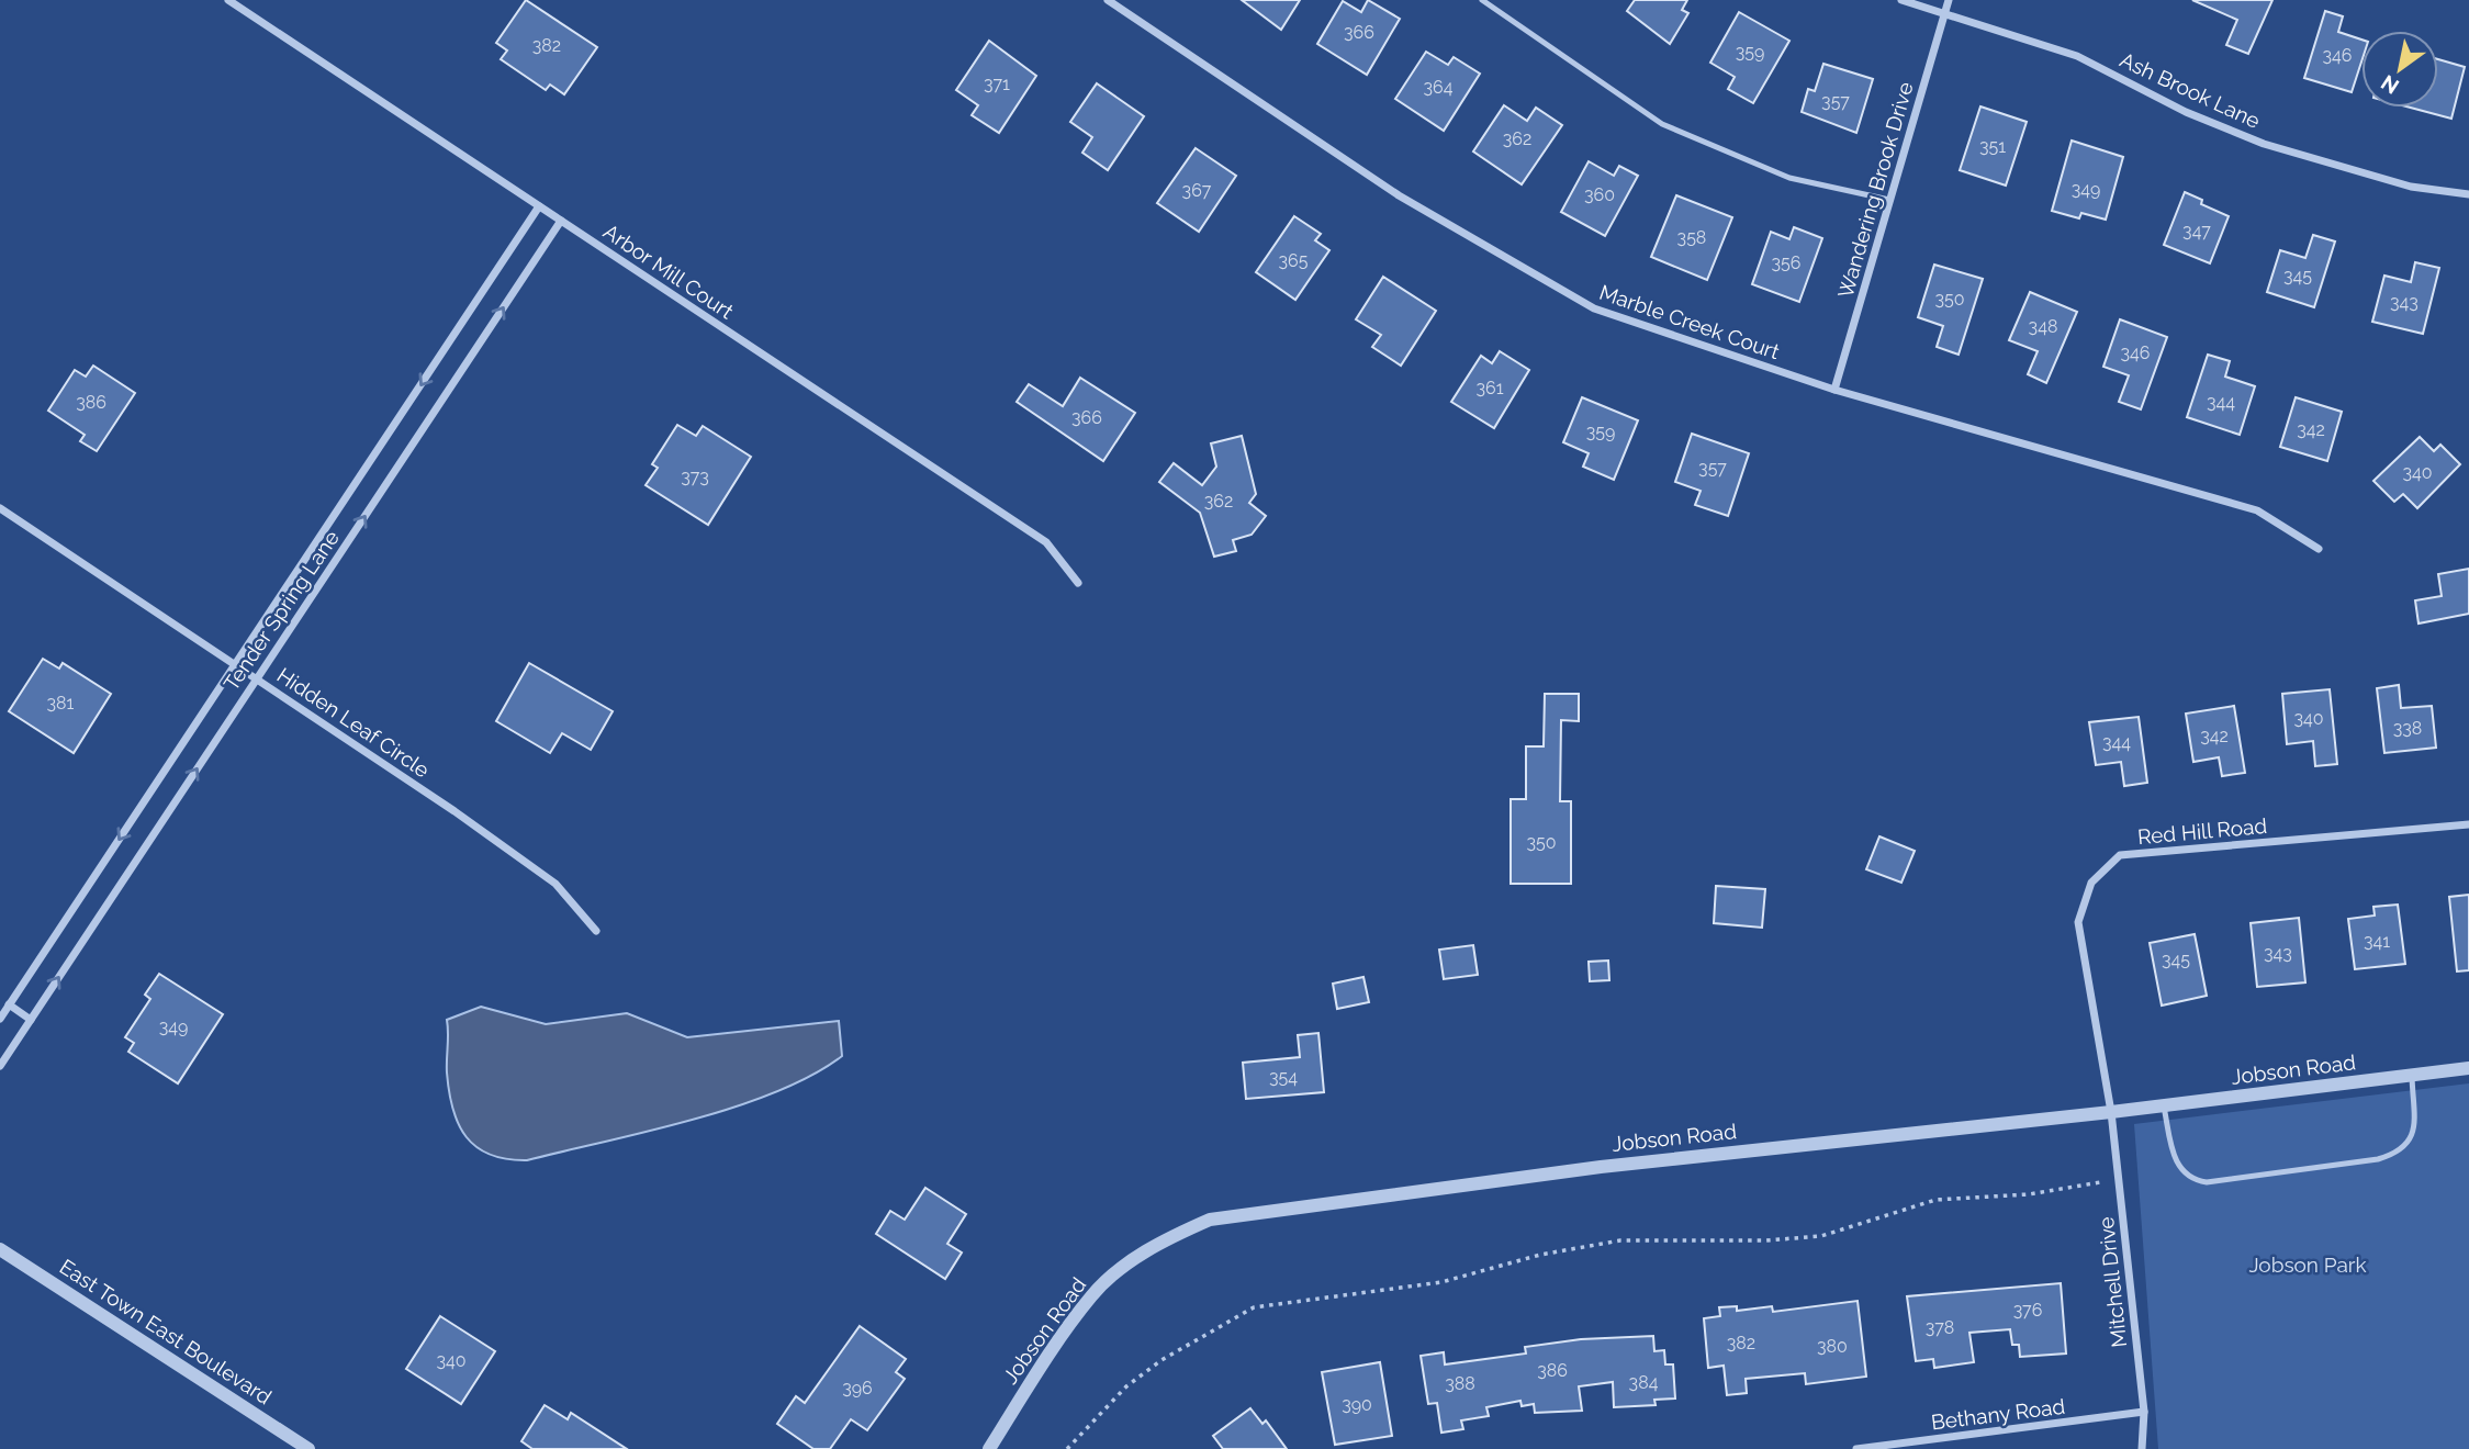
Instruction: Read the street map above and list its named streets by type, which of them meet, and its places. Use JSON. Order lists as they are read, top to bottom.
{
  "streets": {
    "street": [
      "Ash Brook Lane",
      "Wandering Brook Drive",
      "Arbor Mill Court",
      "Marble Creek Court",
      "Tender Spring Lane",
      "Hidden Leaf Circle",
      "Red Hill Road",
      "Jobson Road",
      "Mitchell Drive",
      "East Town East Boulevard",
      "Bethany Road"
    ]
  },
  "crossings": [
    ["Ash Brook Lane", "Wandering Brook Drive"],
    ["Wandering Brook Drive", "Marble Creek Court"],
    ["Arbor Mill Court", "Tender Spring Lane"],
    ["Tender Spring Lane", "Hidden Leaf Circle"],
    ["Red Hill Road", "Jobson Road"],
    ["Red Hill Road", "Mitchell Drive"],
    ["Jobson Road", "Mitchell Drive"],
    ["Mitchell Drive", "Bethany Road"]
  ],
  "parks": ["Jobson Park"],
  "house_numbers": [
    "366",
    "382",
    "359",
    "346",
    "371",
    "364",
    "357",
    "362",
    "351",
    "349",
    "367",
    "360",
    "347",
    "358",
    "365",
    "356",
    "345",
    "350",
    "343",
    "348",
    "346",
    "361",
    "386",
    "344",
    "366",
    "342",
    "359",
    "357",
    "340",
    "373",
    "362",
    "381",
    "340",
    "338",
    "342",
    "344",
    "350",
    "341",
    "343",
    "345",
    "349",
    "354",
    "376",
    "378",
    "382",
    "380",
    "340",
    "386",
    "384",
    "388",
    "396",
    "390"
  ],
  "north": "bottom left"
}
